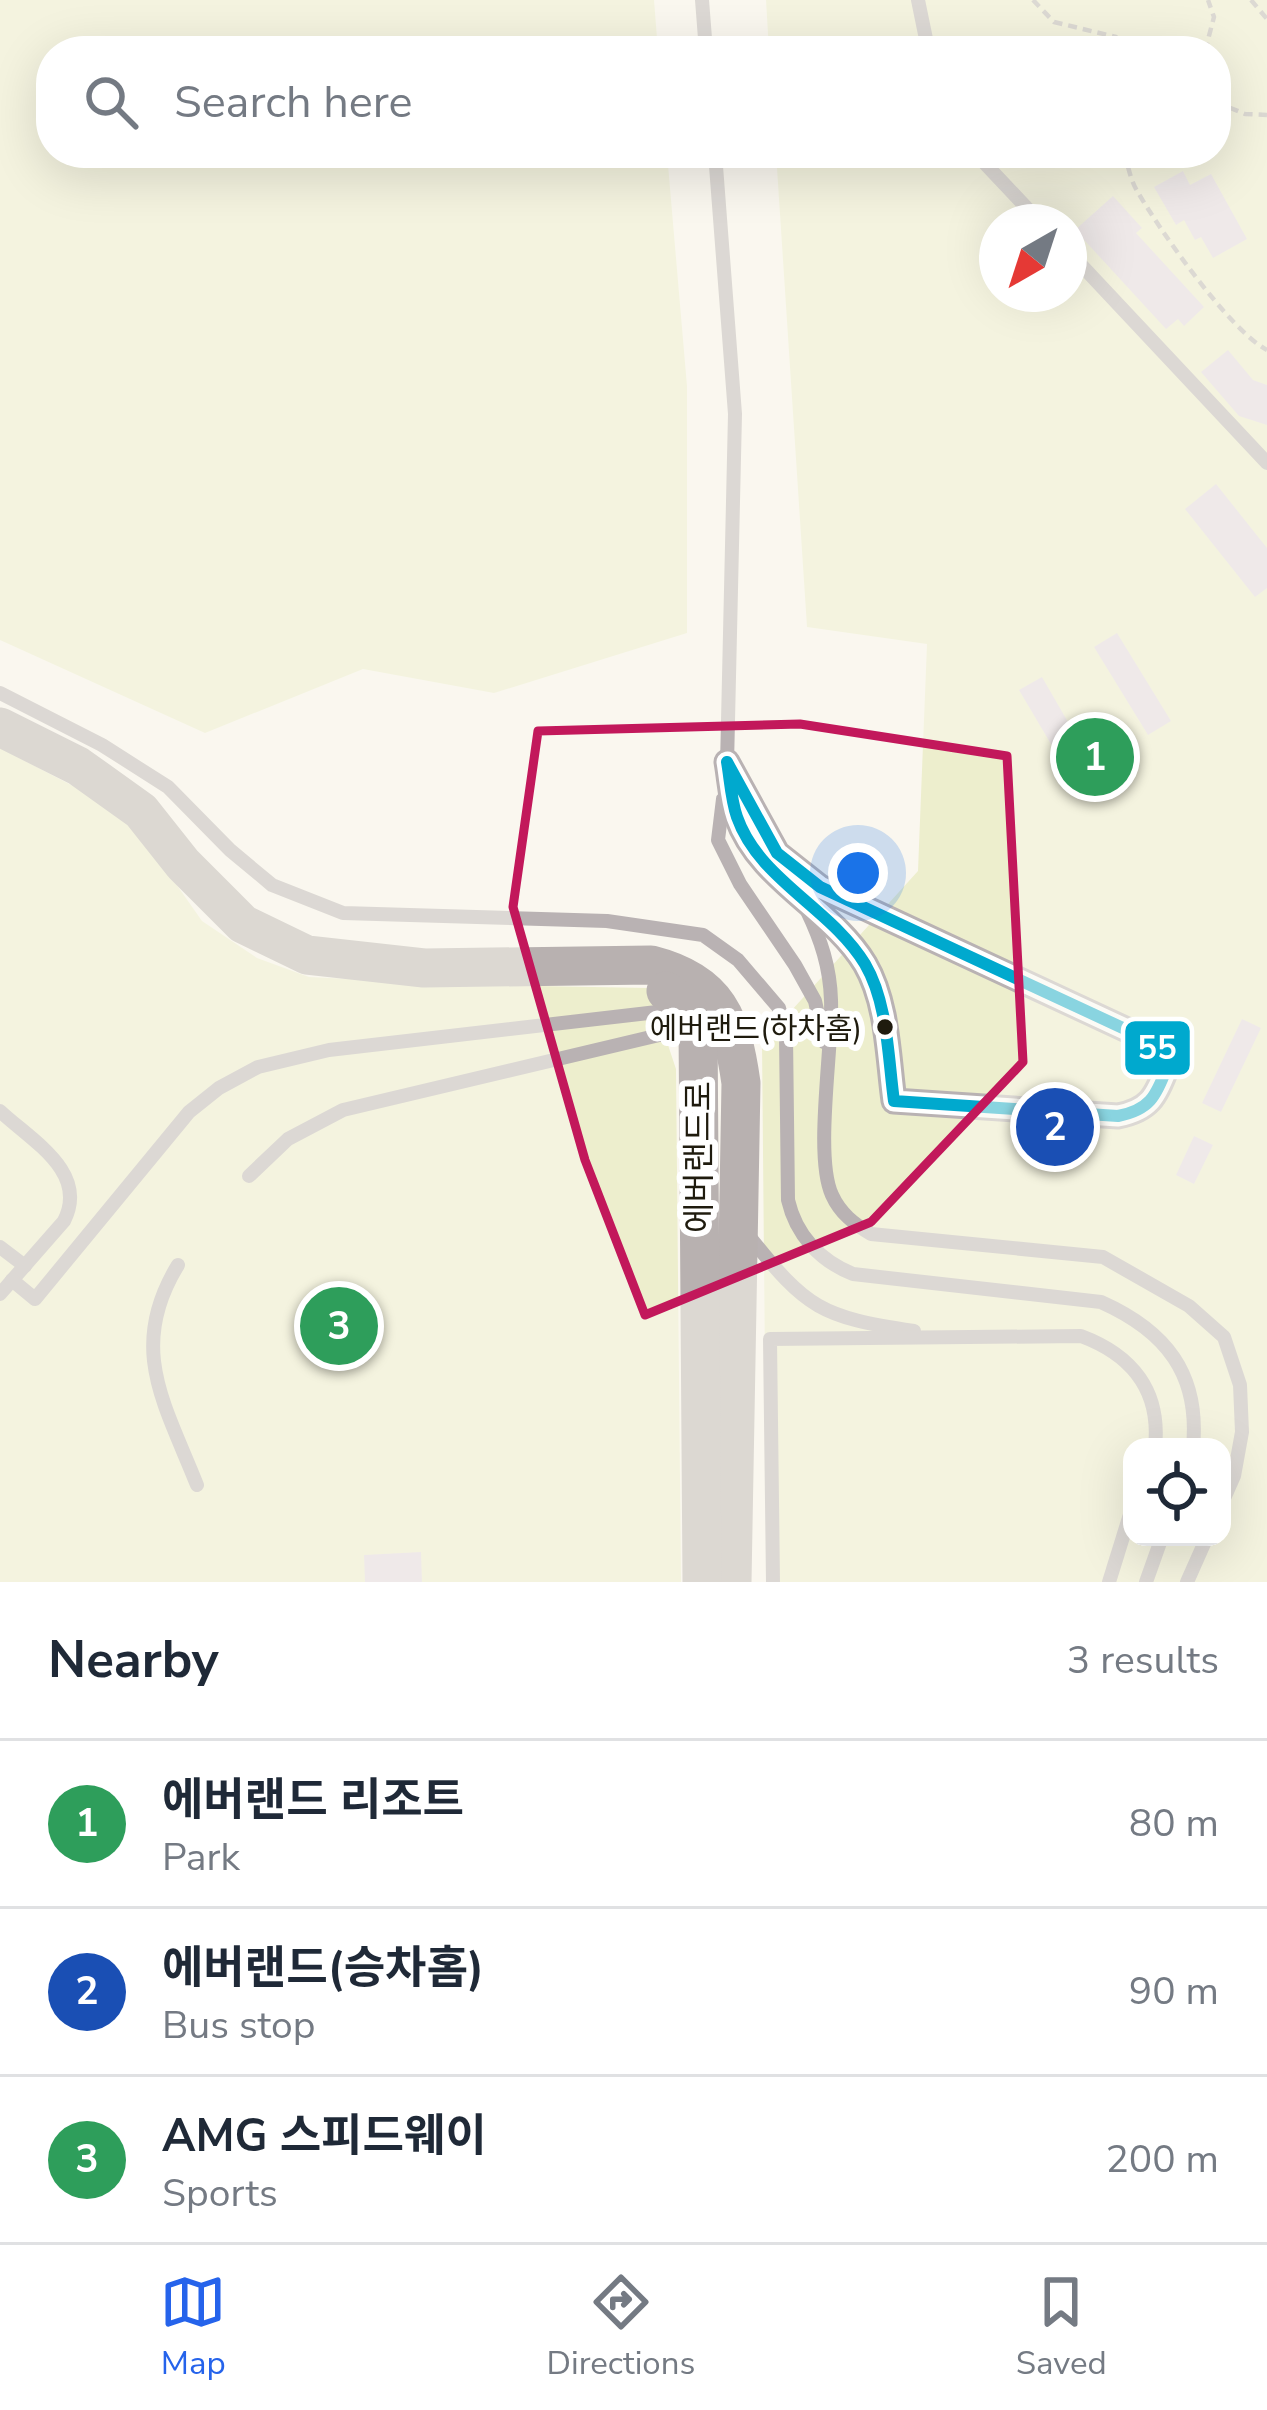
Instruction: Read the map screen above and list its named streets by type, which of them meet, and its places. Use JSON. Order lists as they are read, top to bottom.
{
  "streets": {
    "street": ["에버랜드로"]
  },
  "places": ["에버랜드(하차홈)"],
  "lines": ["transit line 55"],
  "north": "bottom left",
  "page": {
    "search": "Search here",
    "pins": ["1", "2", "3"],
    "heading": ["Nearby", "3 results"],
    "list": [
      {
        "mark": "1",
        "name": "에버랜드 리조트",
        "note": "Park",
        "value": "80 m"
      },
      {
        "mark": "2",
        "name": "에버랜드(승차홈)",
        "note": "Bus stop",
        "value": "90 m"
      },
      {
        "mark": "3",
        "name": "AMG 스피드웨이",
        "note": "Sports",
        "value": "200 m"
      }
    ],
    "nav": ["Map", "Directions", "Saved"]
  }
}
